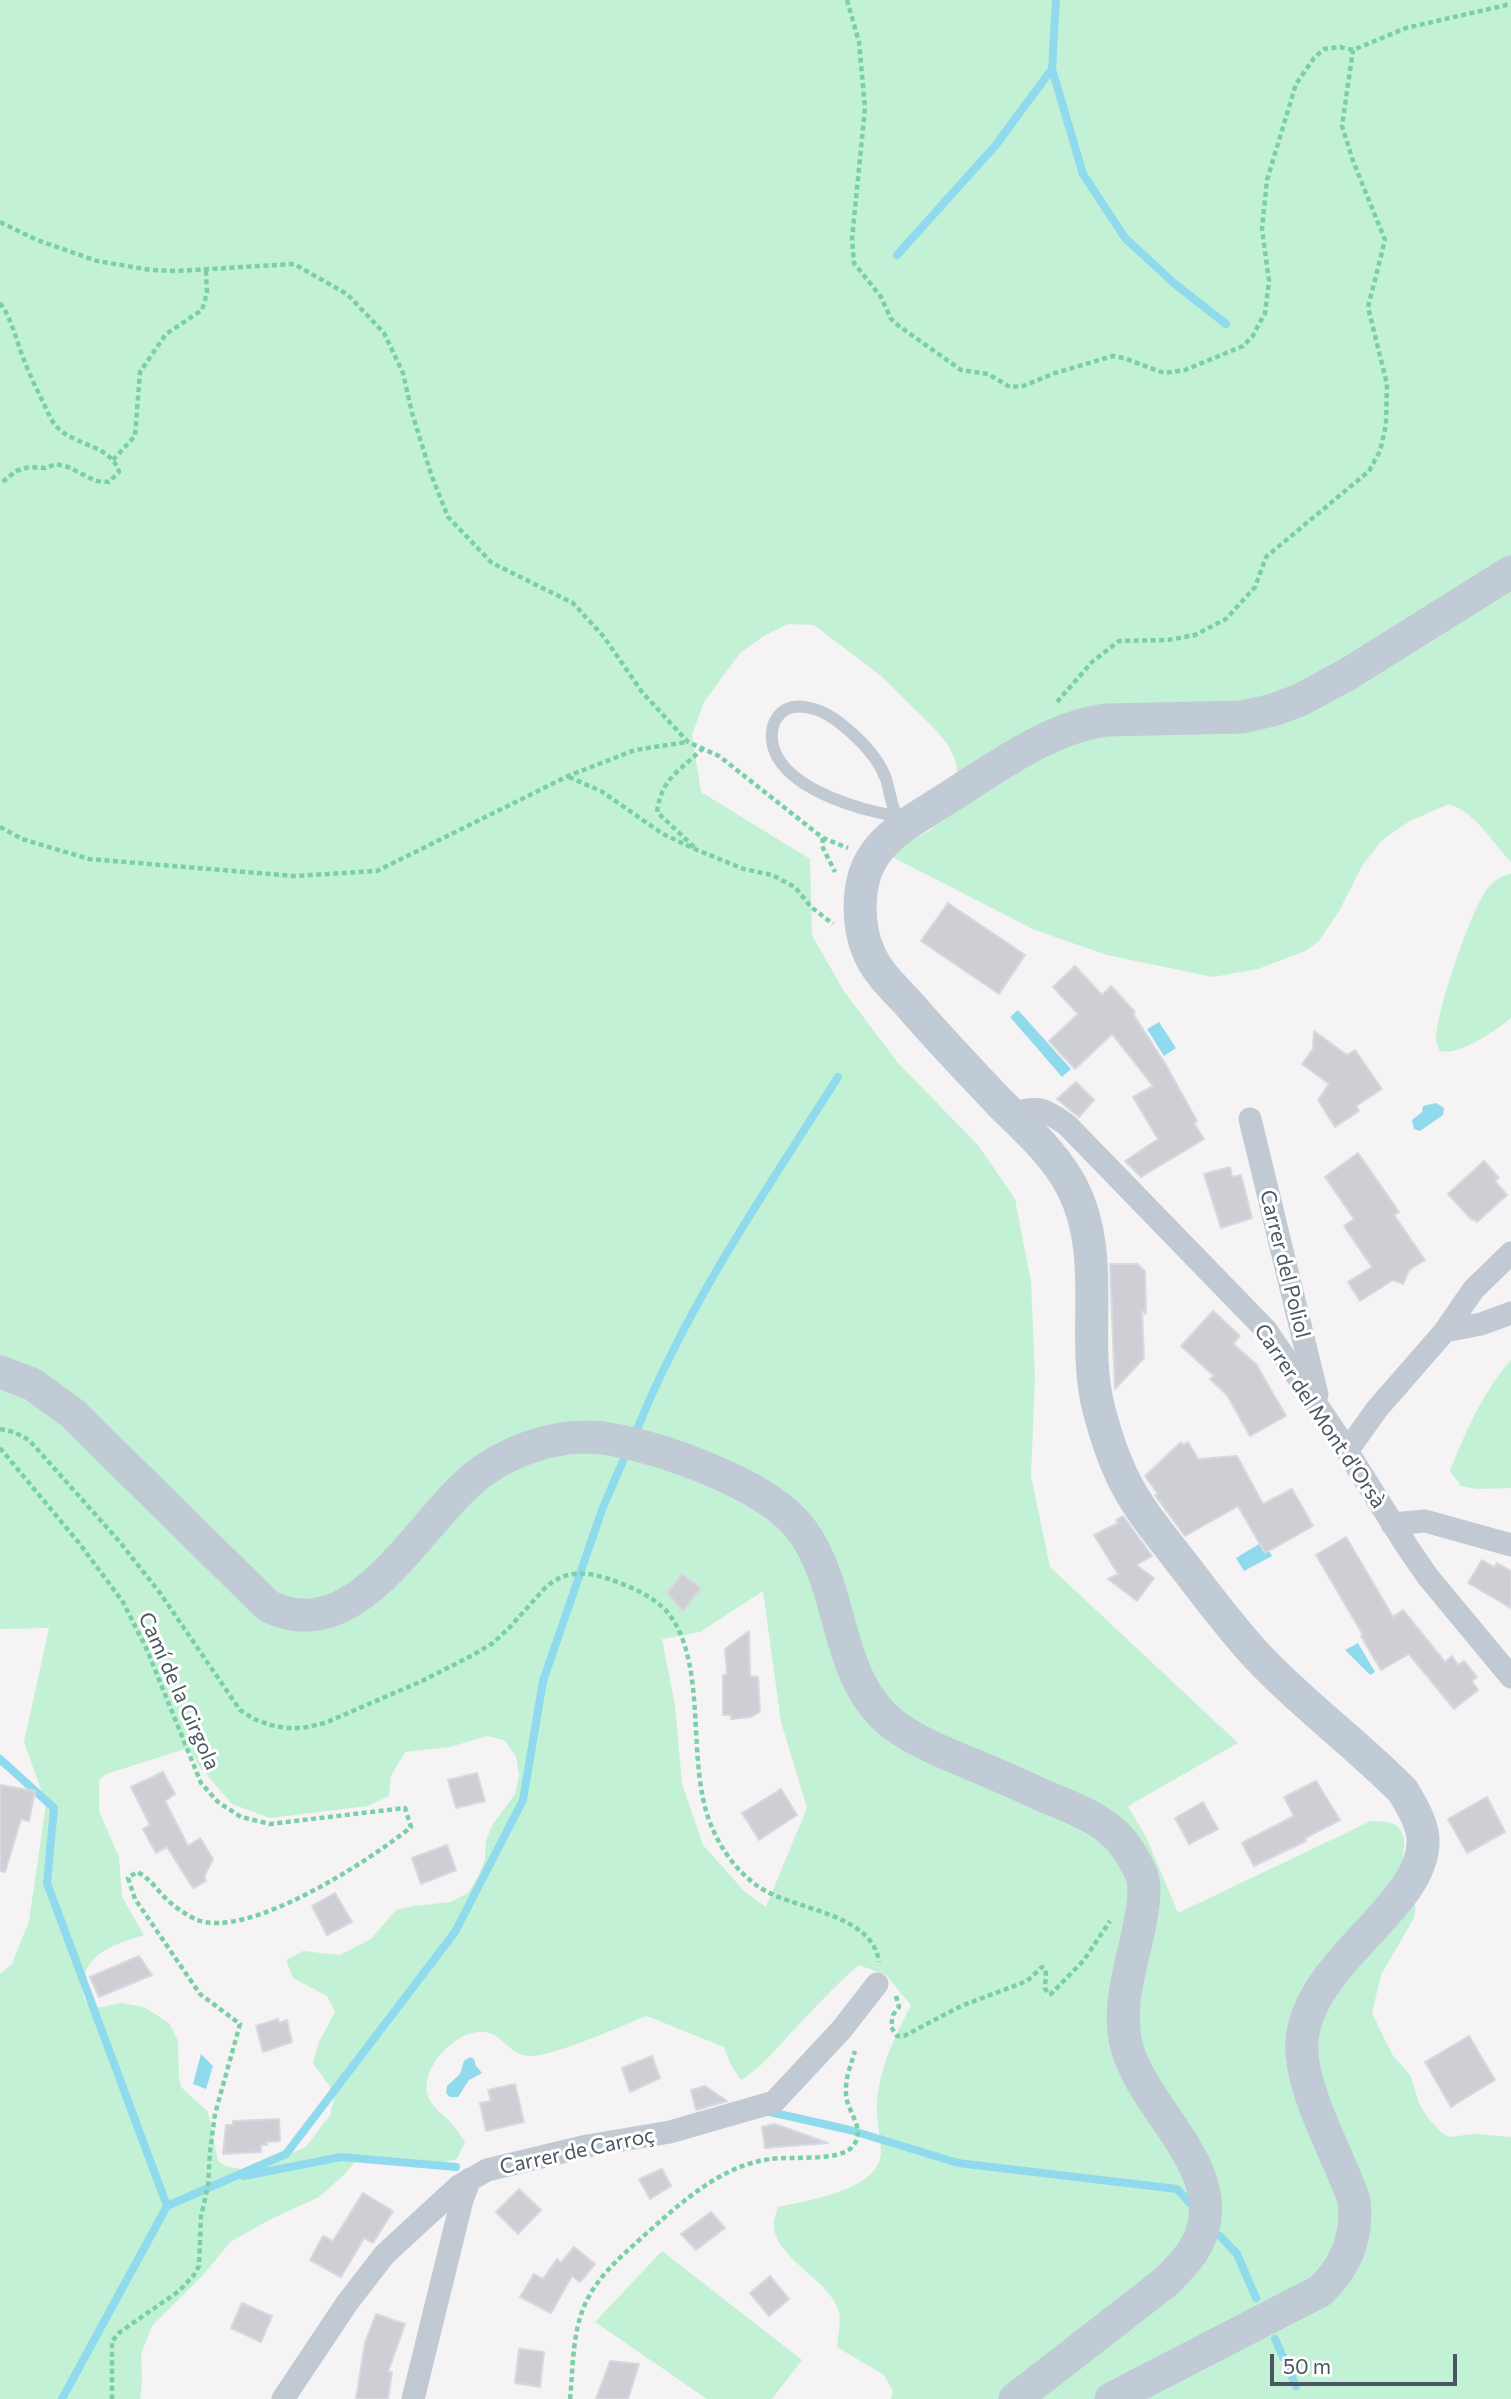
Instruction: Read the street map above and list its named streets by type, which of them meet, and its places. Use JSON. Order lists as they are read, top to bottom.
{
  "streets": {
    "street": ["Carrer del Poliol", "Carrer del Mont d'Orsà", "Carrer de Carroç"],
    "path": ["Camí de la Girgola"]
  },
  "crossings": [
    ["Carrer del Poliol", "Carrer del Mont d'Orsà"]
  ],
  "scale_bar": "50 m"
}
